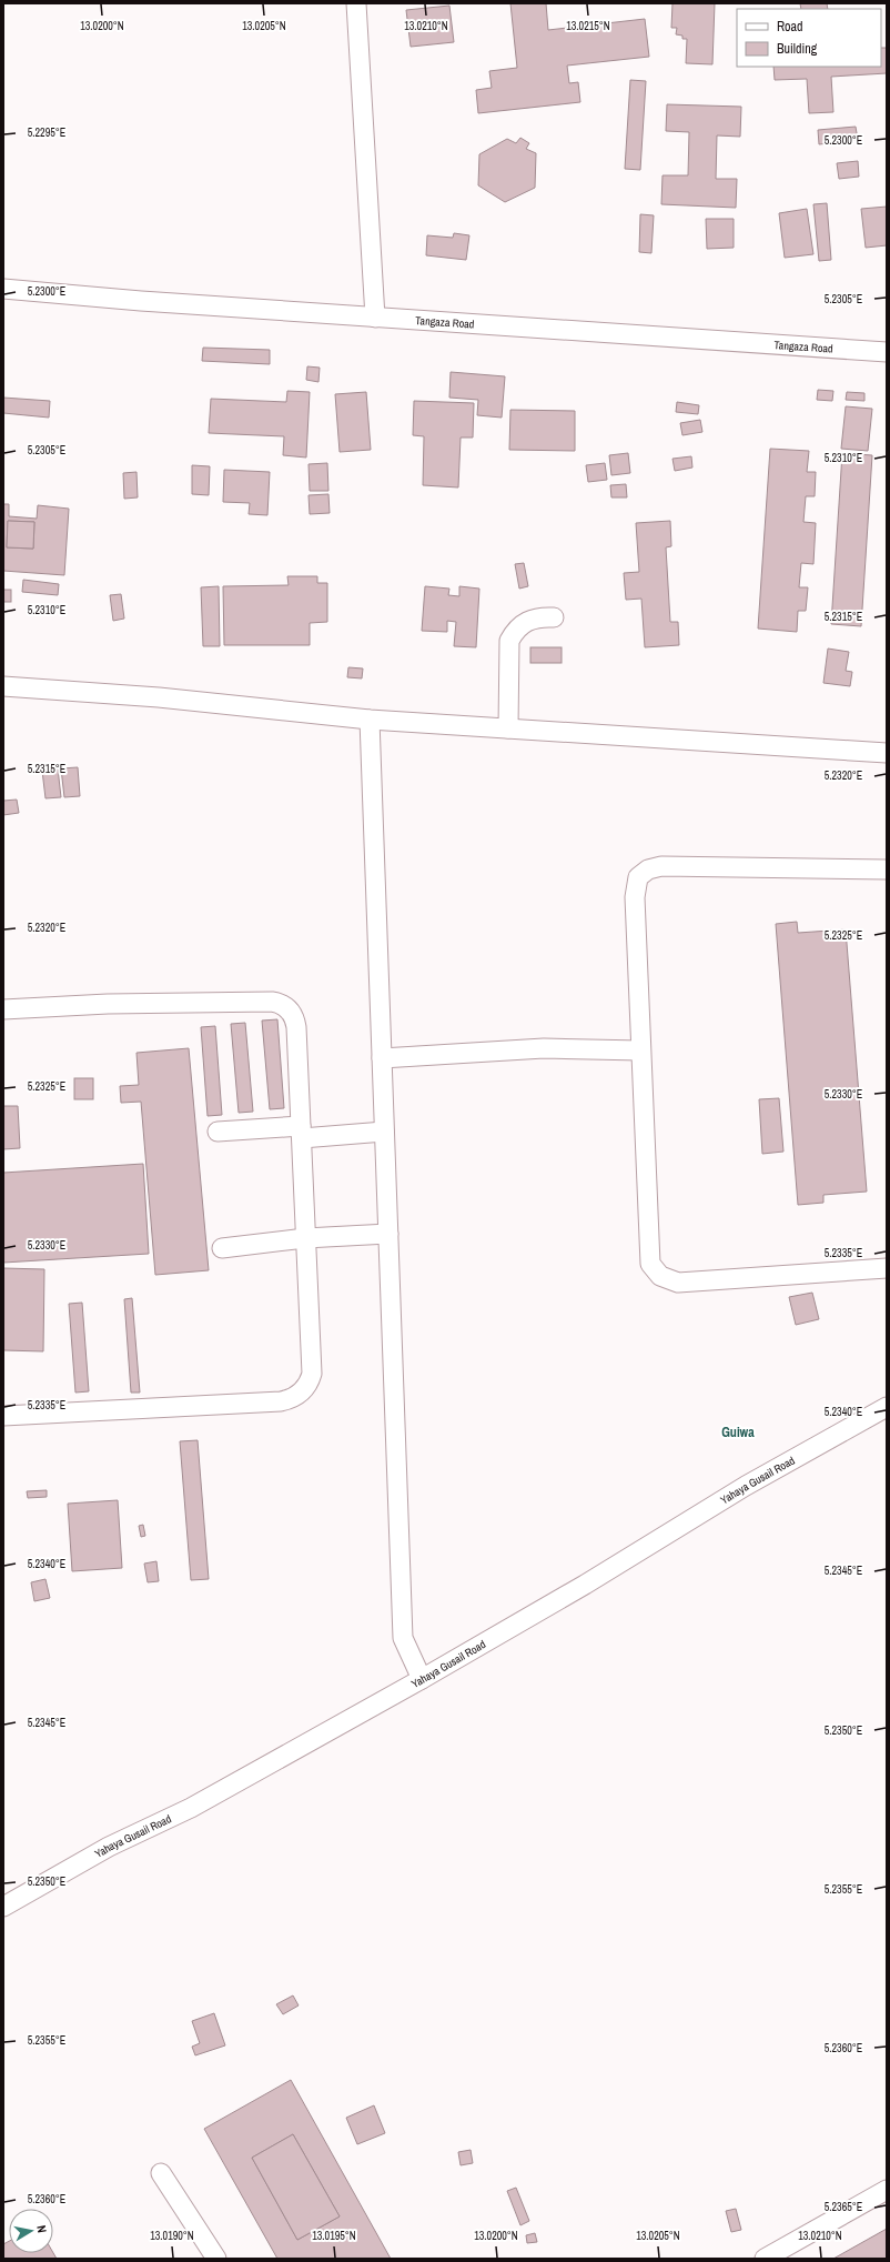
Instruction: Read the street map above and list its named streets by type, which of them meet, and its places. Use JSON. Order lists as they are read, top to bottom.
{
  "streets": {
    "street": ["Tangaza Road", "Yahaya Gusail Road"]
  },
  "districts": ["Guiwa"],
  "legend": ["Road", "Building"],
  "north": "right",
  "coordinates": [
    "13.0200°N",
    "13.0205°N",
    "13.0210°N",
    "13.0215°N",
    "5.2295°E",
    "5.2300°E",
    "5.2305°E",
    "5.2310°E",
    "5.2315°E",
    "5.2320°E",
    "5.2325°E",
    "5.2330°E",
    "5.2335°E",
    "5.2340°E",
    "5.2345°E",
    "5.2350°E",
    "5.2355°E",
    "5.2360°E",
    "5.2365°E",
    "13.0190°N",
    "13.0195°N"
  ]
}
